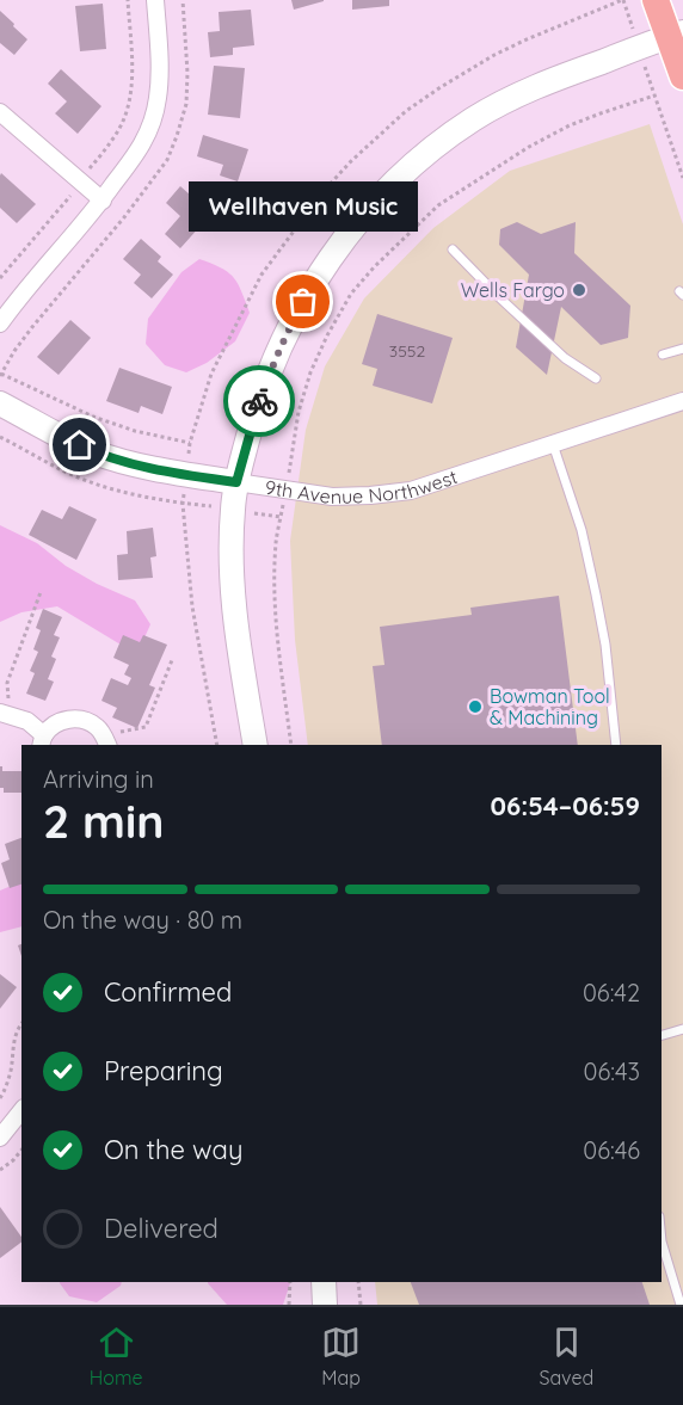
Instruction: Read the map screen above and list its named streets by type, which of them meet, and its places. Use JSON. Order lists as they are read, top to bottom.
{
  "streets": {
    "main road": ["9th Avenue Northwest"]
  },
  "places": ["Wells Fargo", "Wellhaven Music", "Bowman Tool & Machining"],
  "house_numbers": ["3552"],
  "page": {
    "bubble": "Wellhaven Music",
    "heading": ["2 min", "Arriving in", "06:54–06:59"],
    "bar": "On the way · 80 m",
    "list": [
      ["Confirmed", "06:42"],
      ["Preparing", "06:43"],
      ["On the way", "06:46"],
      "Delivered"
    ],
    "tabs": ["Home", "Map", "Saved"]
  }
}
